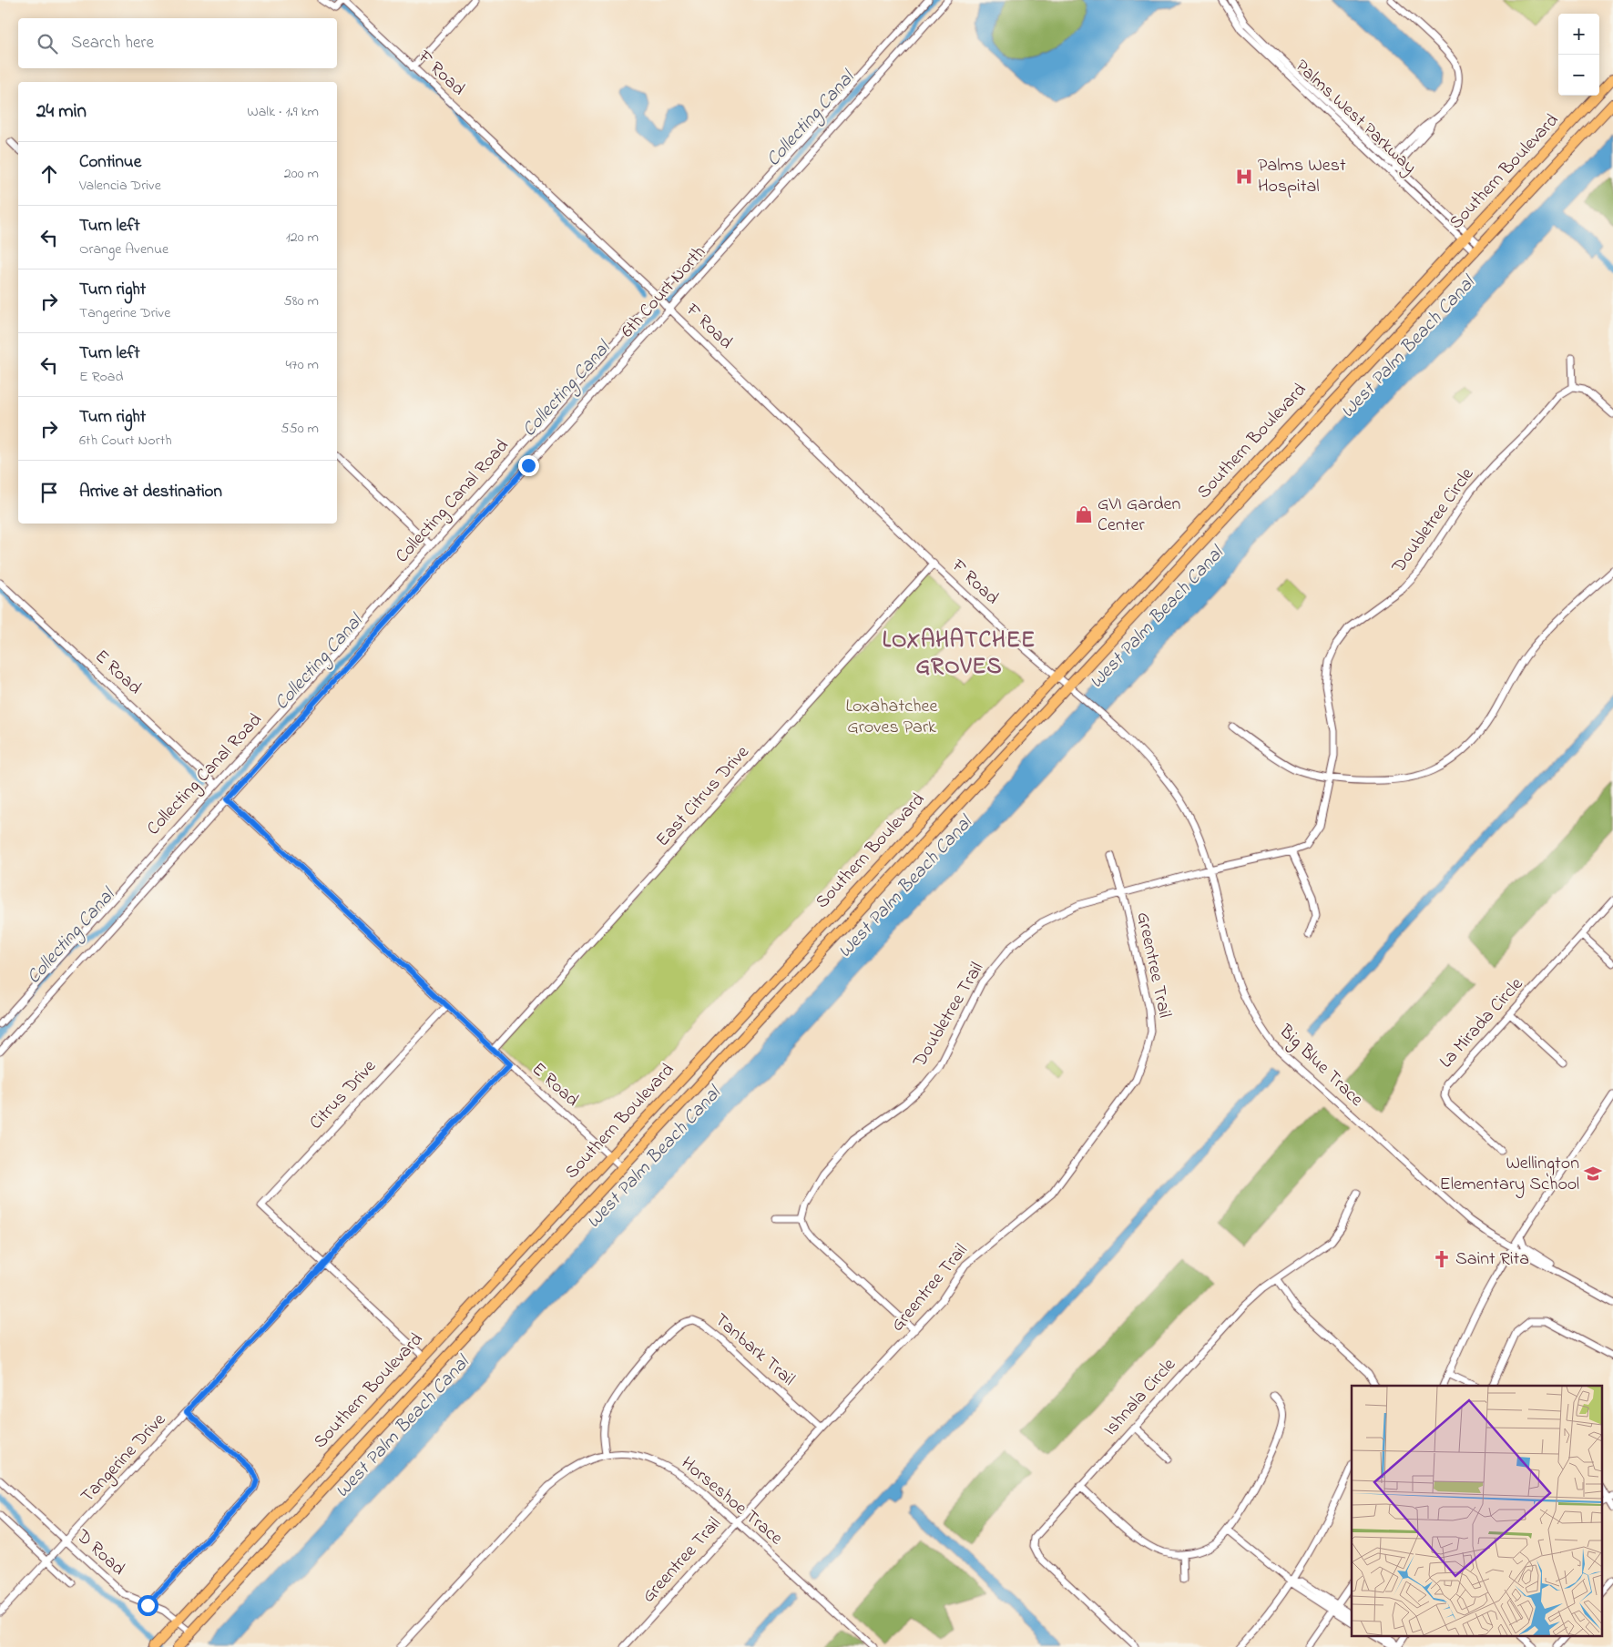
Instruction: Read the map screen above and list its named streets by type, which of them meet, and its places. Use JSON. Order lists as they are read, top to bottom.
{
  "streets": {
    "highway": ["Southern Boulevard"],
    "street": [
      "F Road",
      "Palms West Parkway",
      "6th Court North",
      "Collecting Canal Road",
      "Doubletree Circle",
      "E Road",
      "East Citrus Drive",
      "Greentree Trail",
      "Doubletree Trail",
      "La Mirada Circle",
      "Big Blue Trace",
      "Citrus Drive",
      "Tanbark Trail",
      "Ishnala Circle",
      "Tangerine Drive",
      "Horseshoe Trace",
      "D Road"
    ]
  },
  "crossings": [
    ["F Road", "Southern Boulevard"],
    ["F Road", "6th Court North"],
    ["F Road", "Collecting Canal Road"],
    ["F Road", "East Citrus Drive"],
    ["F Road", "Big Blue Trace"],
    ["Palms West Parkway", "Southern Boulevard"],
    ["Southern Boulevard", "E Road"],
    ["Southern Boulevard", "Big Blue Trace"],
    ["Southern Boulevard", "D Road"],
    ["6th Court North", "E Road"],
    ["Collecting Canal Road", "E Road"],
    ["Doubletree Circle", "Doubletree Trail"],
    ["E Road", "East Citrus Drive"],
    ["E Road", "Citrus Drive"],
    ["E Road", "Tangerine Drive"],
    ["Greentree Trail", "Doubletree Trail"],
    ["Greentree Trail", "Tanbark Trail"],
    ["Greentree Trail", "Horseshoe Trace"],
    ["Doubletree Trail", "Big Blue Trace"],
    ["Citrus Drive", "Tangerine Drive"],
    ["Tanbark Trail", "Horseshoe Trace"],
    ["Tangerine Drive", "D Road"]
  ],
  "districts": ["LOXAHATCHEE GROVES"],
  "water": ["Collecting Canal", "West Palm Beach Canal"],
  "parks": ["Loxahatchee Groves Park"],
  "places": {
    "hospital": ["Palms West Hospital"],
    "shop": ["GVI Garden Center"],
    "school or university": ["Wellington Elementary School"],
    "church": ["Saint Rita"]
  },
  "page": {
    "map_buttons": ["+", "−"],
    "search": "Search here",
    "heading": ["24 min", "Walk · 1.9 km"],
    "list": [
      ["Continue", "Valencia Drive", "200 m"],
      ["Turn left", "Orange Avenue", "120 m"],
      ["Turn right", "Tangerine Drive", "580 m"],
      ["Turn left", "E Road", "470 m"],
      ["Turn right", "6th Court North", "550 m"],
      "Arrive at destination"
    ]
  }
}
